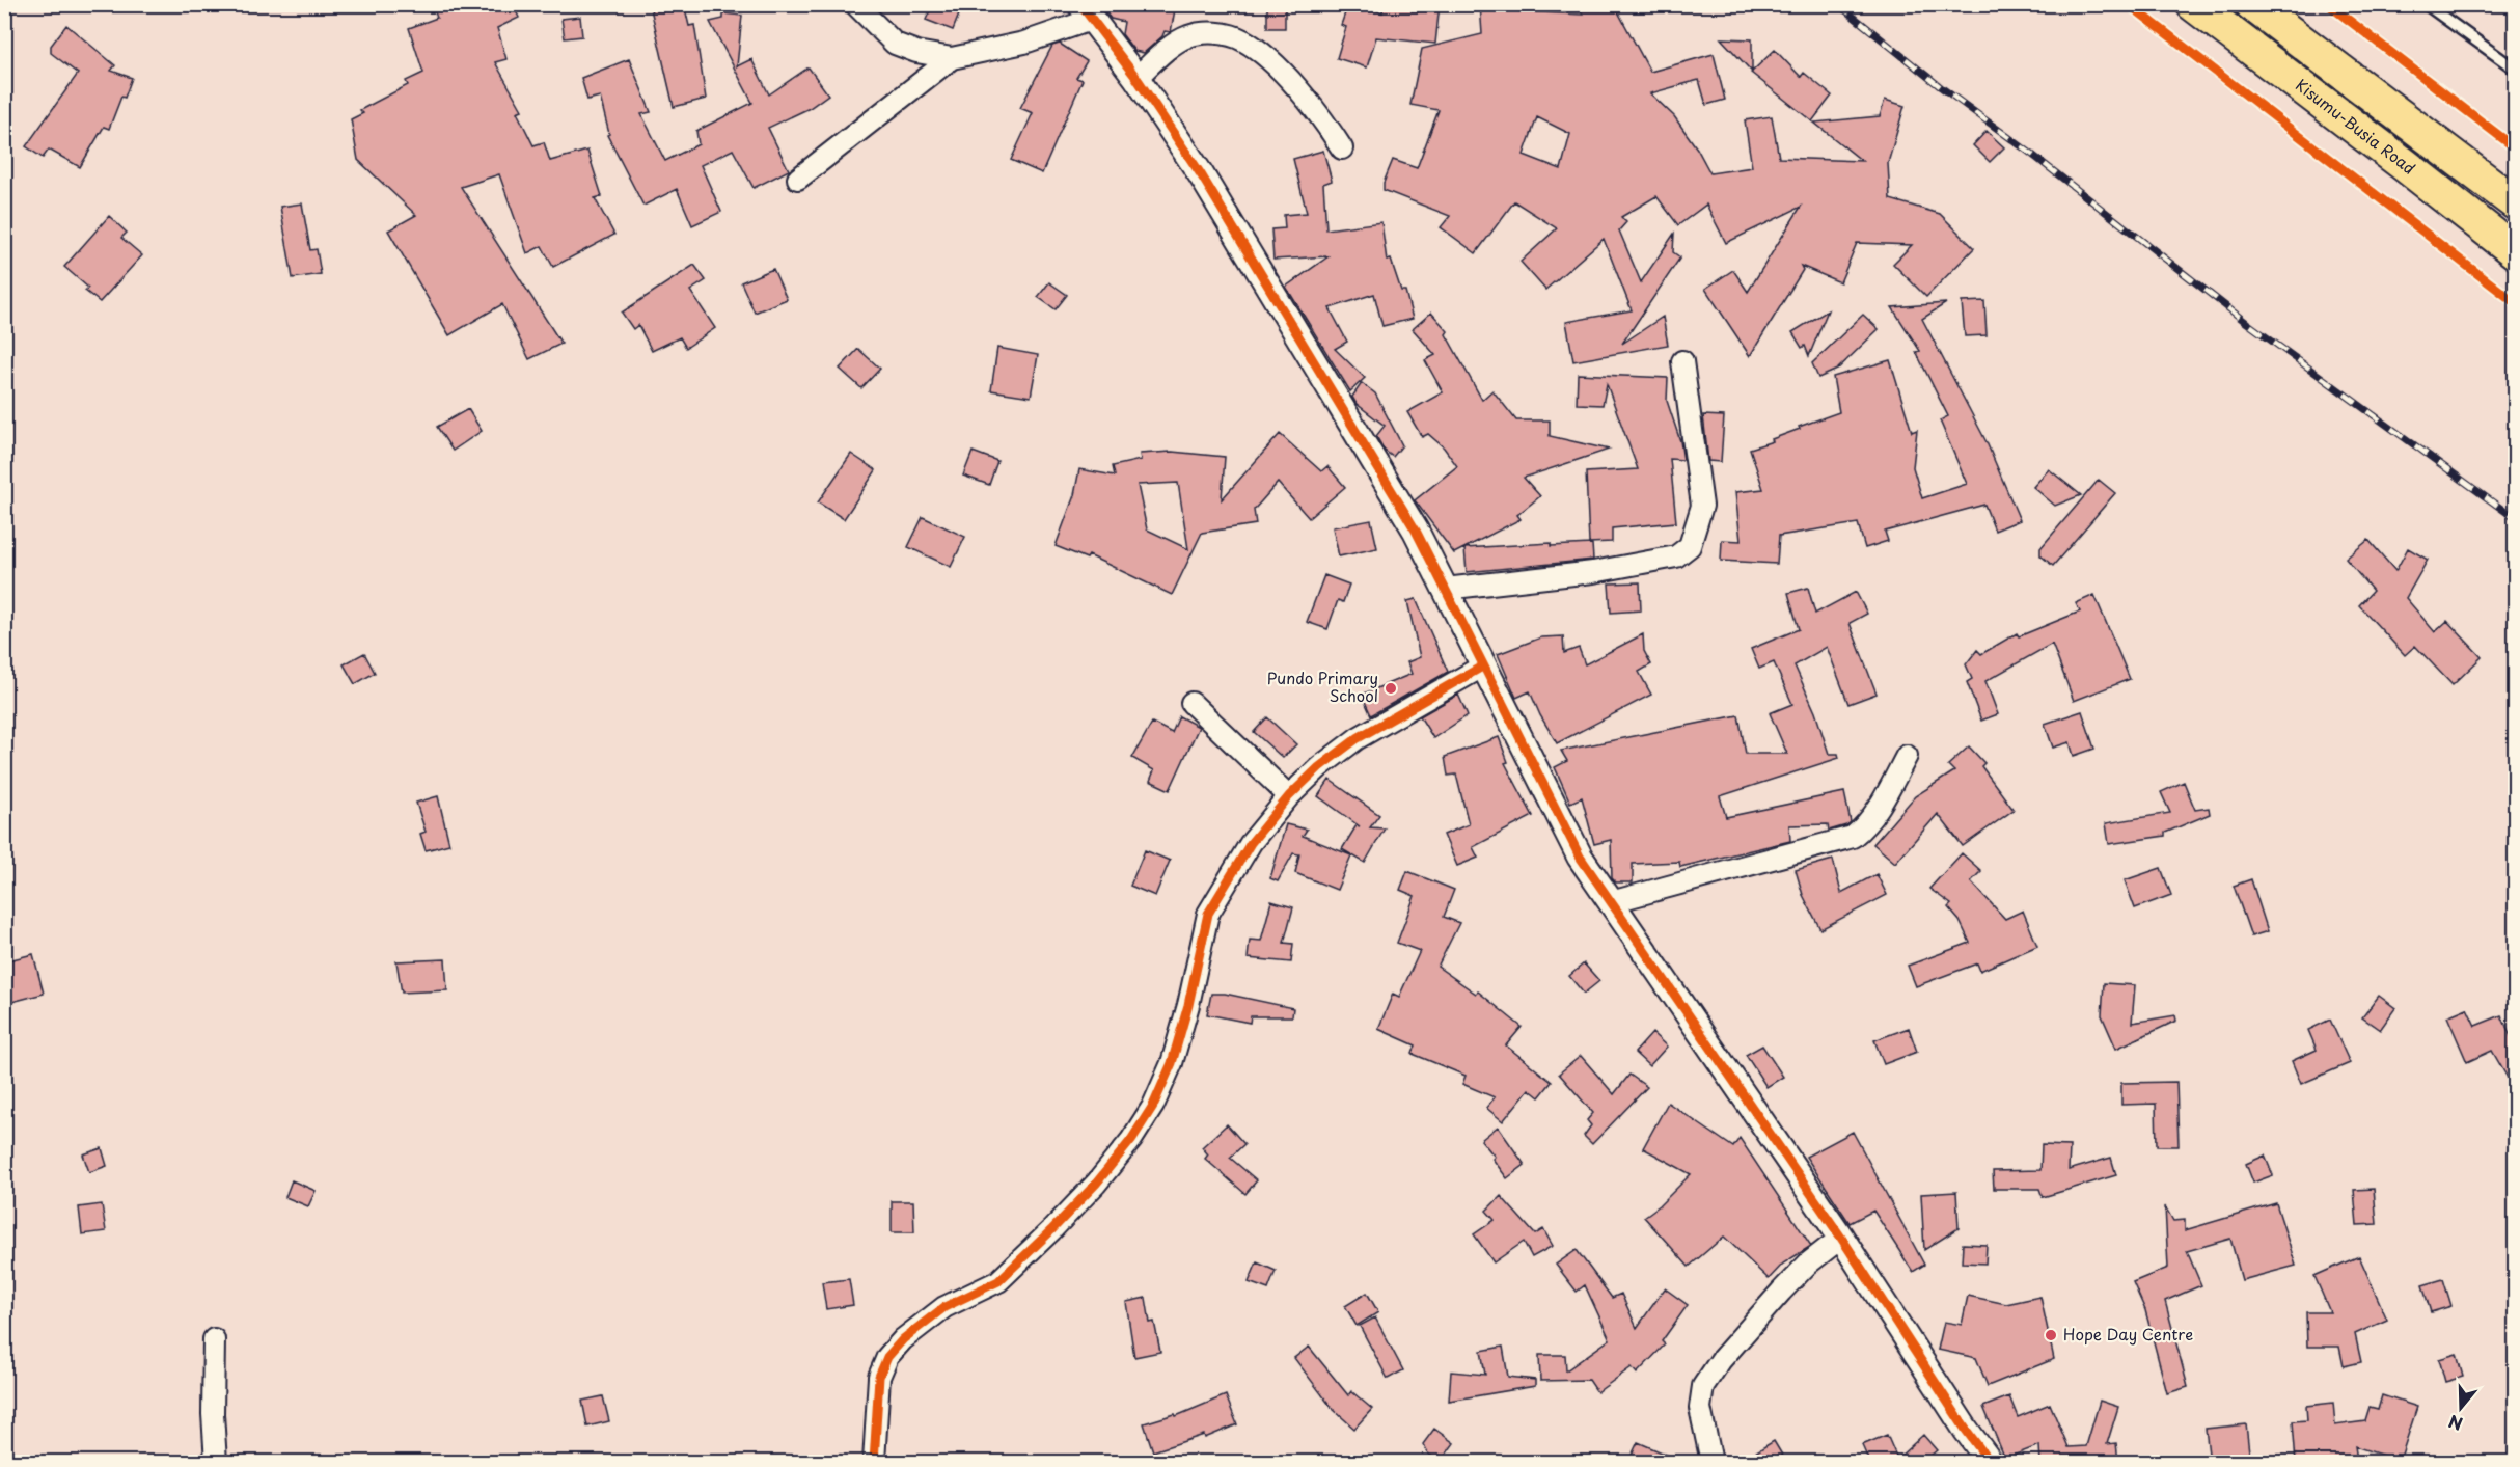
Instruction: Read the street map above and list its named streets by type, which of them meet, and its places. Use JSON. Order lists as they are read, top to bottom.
{
  "streets": {
    "highway": ["Kisumu-Busia Road"]
  },
  "places": ["Pundo Primary School", "Hope Day Centre"],
  "north": "bottom"
}
